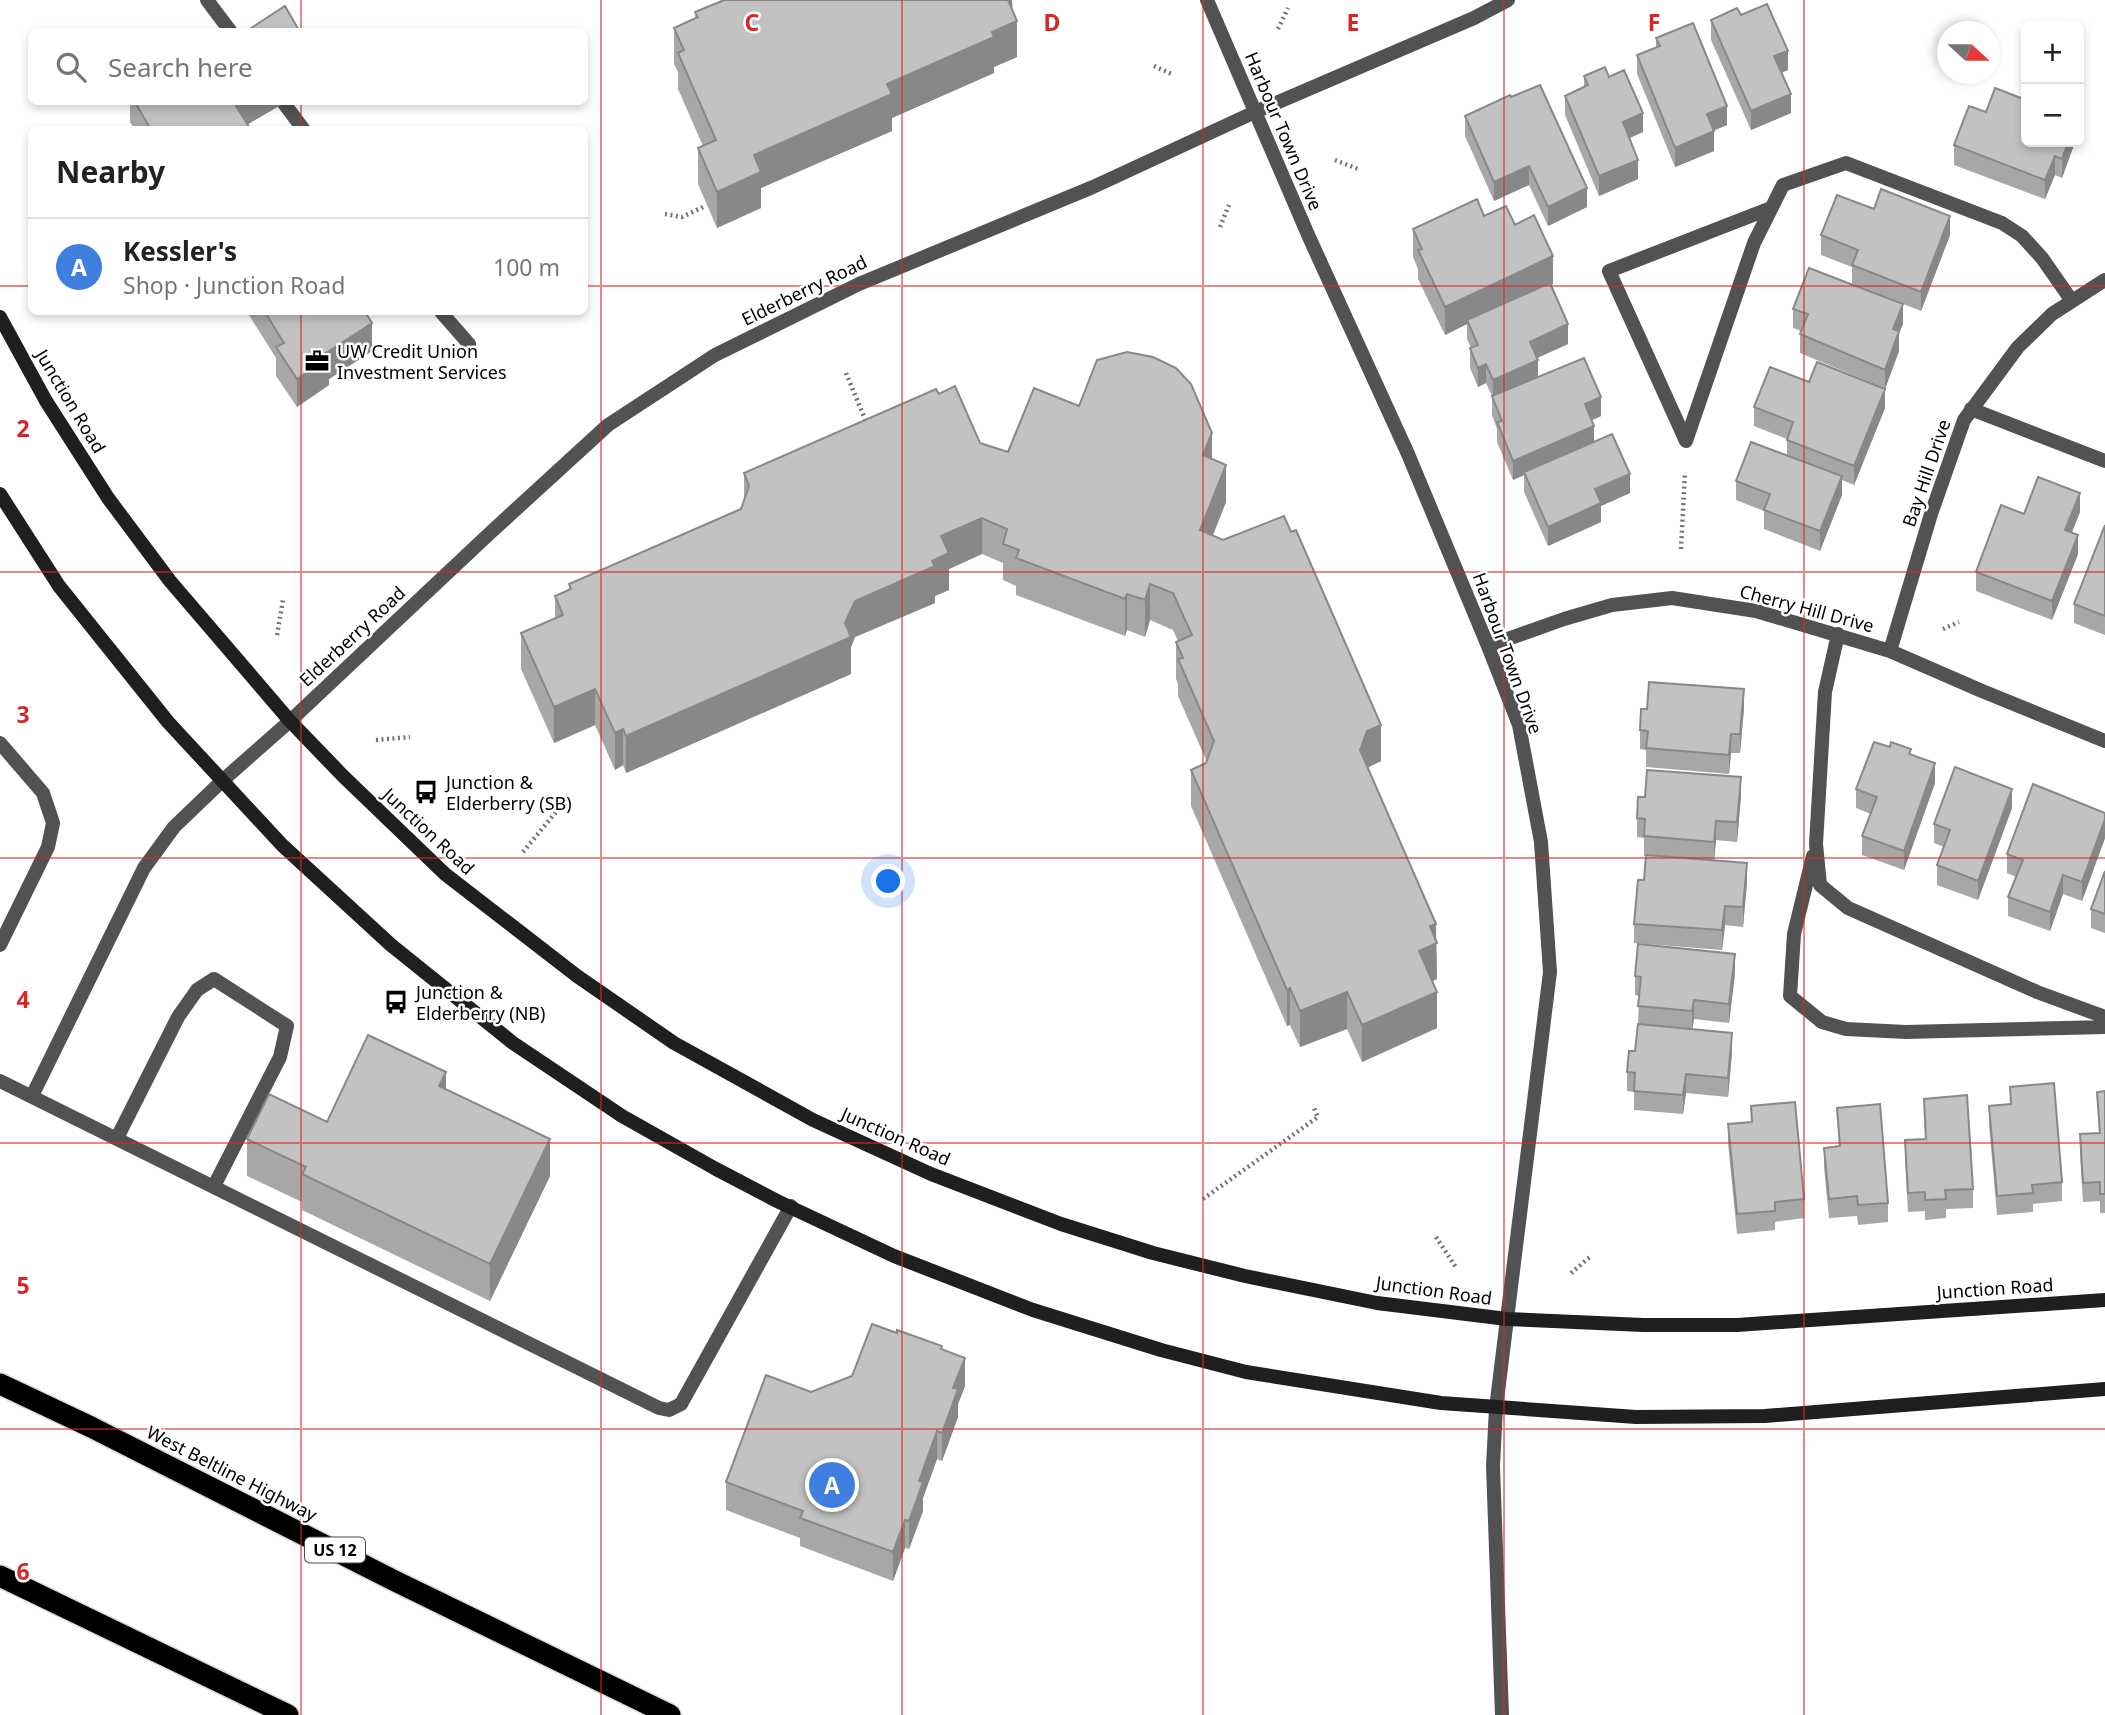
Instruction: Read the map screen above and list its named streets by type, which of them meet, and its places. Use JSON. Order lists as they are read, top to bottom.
{
  "streets": {
    "highway": ["West Beltline Highway", "US 12"],
    "street": [
      "Harbour Town Drive",
      "Elderberry Road",
      "Junction Road",
      "Bay Hill Drive",
      "Cherry Hill Drive"
    ]
  },
  "crossings": [
    ["Harbour Town Drive", "Elderberry Road"],
    ["Harbour Town Drive", "Junction Road"],
    ["Harbour Town Drive", "Cherry Hill Drive"],
    ["Elderberry Road", "Junction Road"],
    ["Bay Hill Drive", "Cherry Hill Drive"]
  ],
  "places": {
    "office": ["UW Credit Union Investment Services"],
    "bus stop": ["Junction & Elderberry (SB)", "Junction & Elderberry (NB)"]
  },
  "north": "right",
  "page": {
    "map_buttons": ["+", "−"],
    "search": "Search here",
    "heading": "Nearby",
    "list": [
      {
        "mark": "A",
        "name": "Kessler's",
        "note": "Shop · Junction Road",
        "value": "100 m"
      }
    ],
    "pins": "A"
  },
  "grid": {
    "columns": [
      "C",
      "D",
      "E",
      "F"
    ],
    "rows": [
      "2",
      "3",
      "4",
      "5",
      "6"
    ]
  }
}
